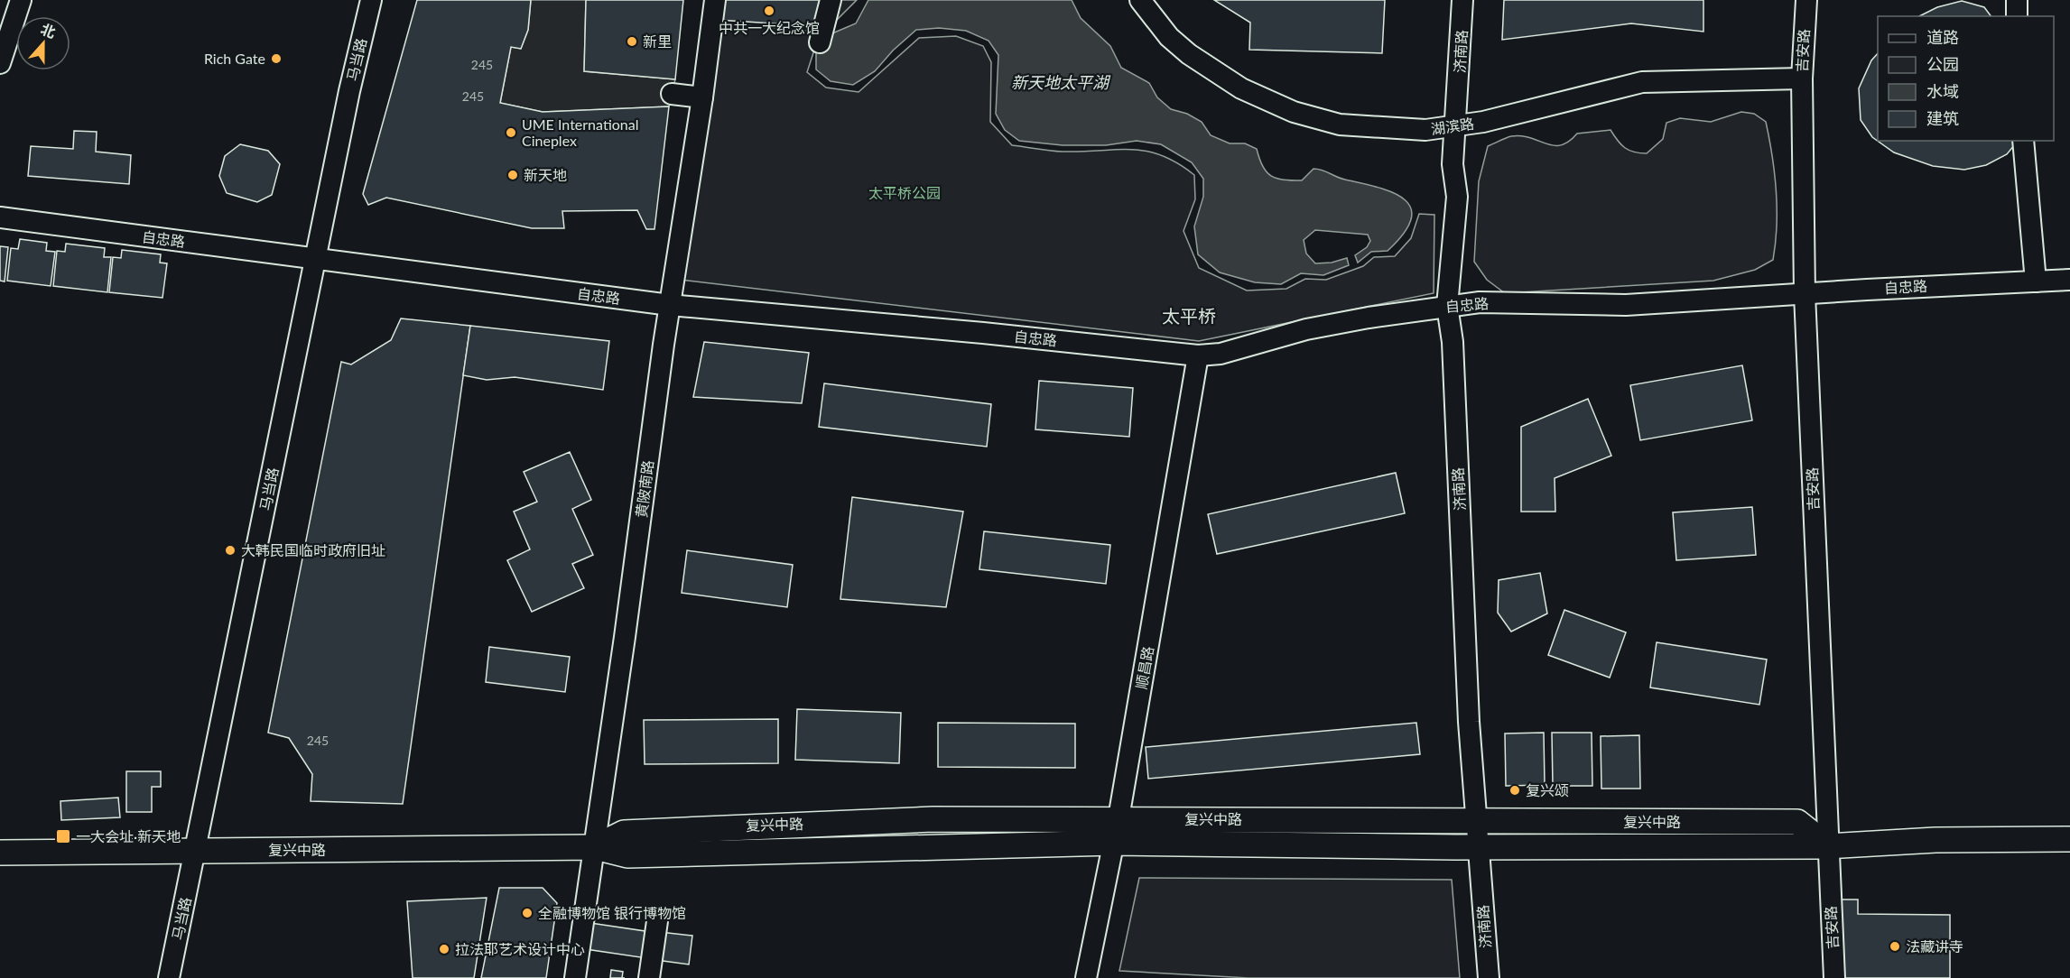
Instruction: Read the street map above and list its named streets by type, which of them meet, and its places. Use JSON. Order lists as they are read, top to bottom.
{
  "streets": {
    "main road": ["复兴中路"],
    "street": [
      "吉安路",
      "济南路",
      "马当路",
      "湖滨路",
      "自忠路",
      "黄陂南路",
      "顺昌路"
    ]
  },
  "crossings": [
    ["吉安路", "湖滨路"],
    ["吉安路", "自忠路"],
    ["吉安路", "复兴中路"],
    ["济南路", "湖滨路"],
    ["济南路", "自忠路"],
    ["济南路", "复兴中路"],
    ["马当路", "自忠路"],
    ["马当路", "复兴中路"],
    ["自忠路", "黄陂南路"],
    ["自忠路", "顺昌路"],
    ["黄陂南路", "复兴中路"],
    ["顺昌路", "复兴中路"]
  ],
  "districts": ["太平桥"],
  "water": ["新天地太平湖"],
  "parks": ["太平桥公园"],
  "places": {
    "other": [
      "中共一大纪念馆",
      "新里",
      "Rich Gate",
      "UME International Cineplex",
      "新天地",
      "大韩民国临时政府旧址",
      "复兴颂",
      "全融博物馆 银行博物馆",
      "法藏讲寺",
      "拉法耶艺术设计中心"
    ],
    "transit": ["一大会址·新天地"]
  },
  "house_numbers": ["245", "245", "245"],
  "legend": [
    "道路",
    "公园",
    "水域",
    "建筑"
  ],
  "north": "top"
}
